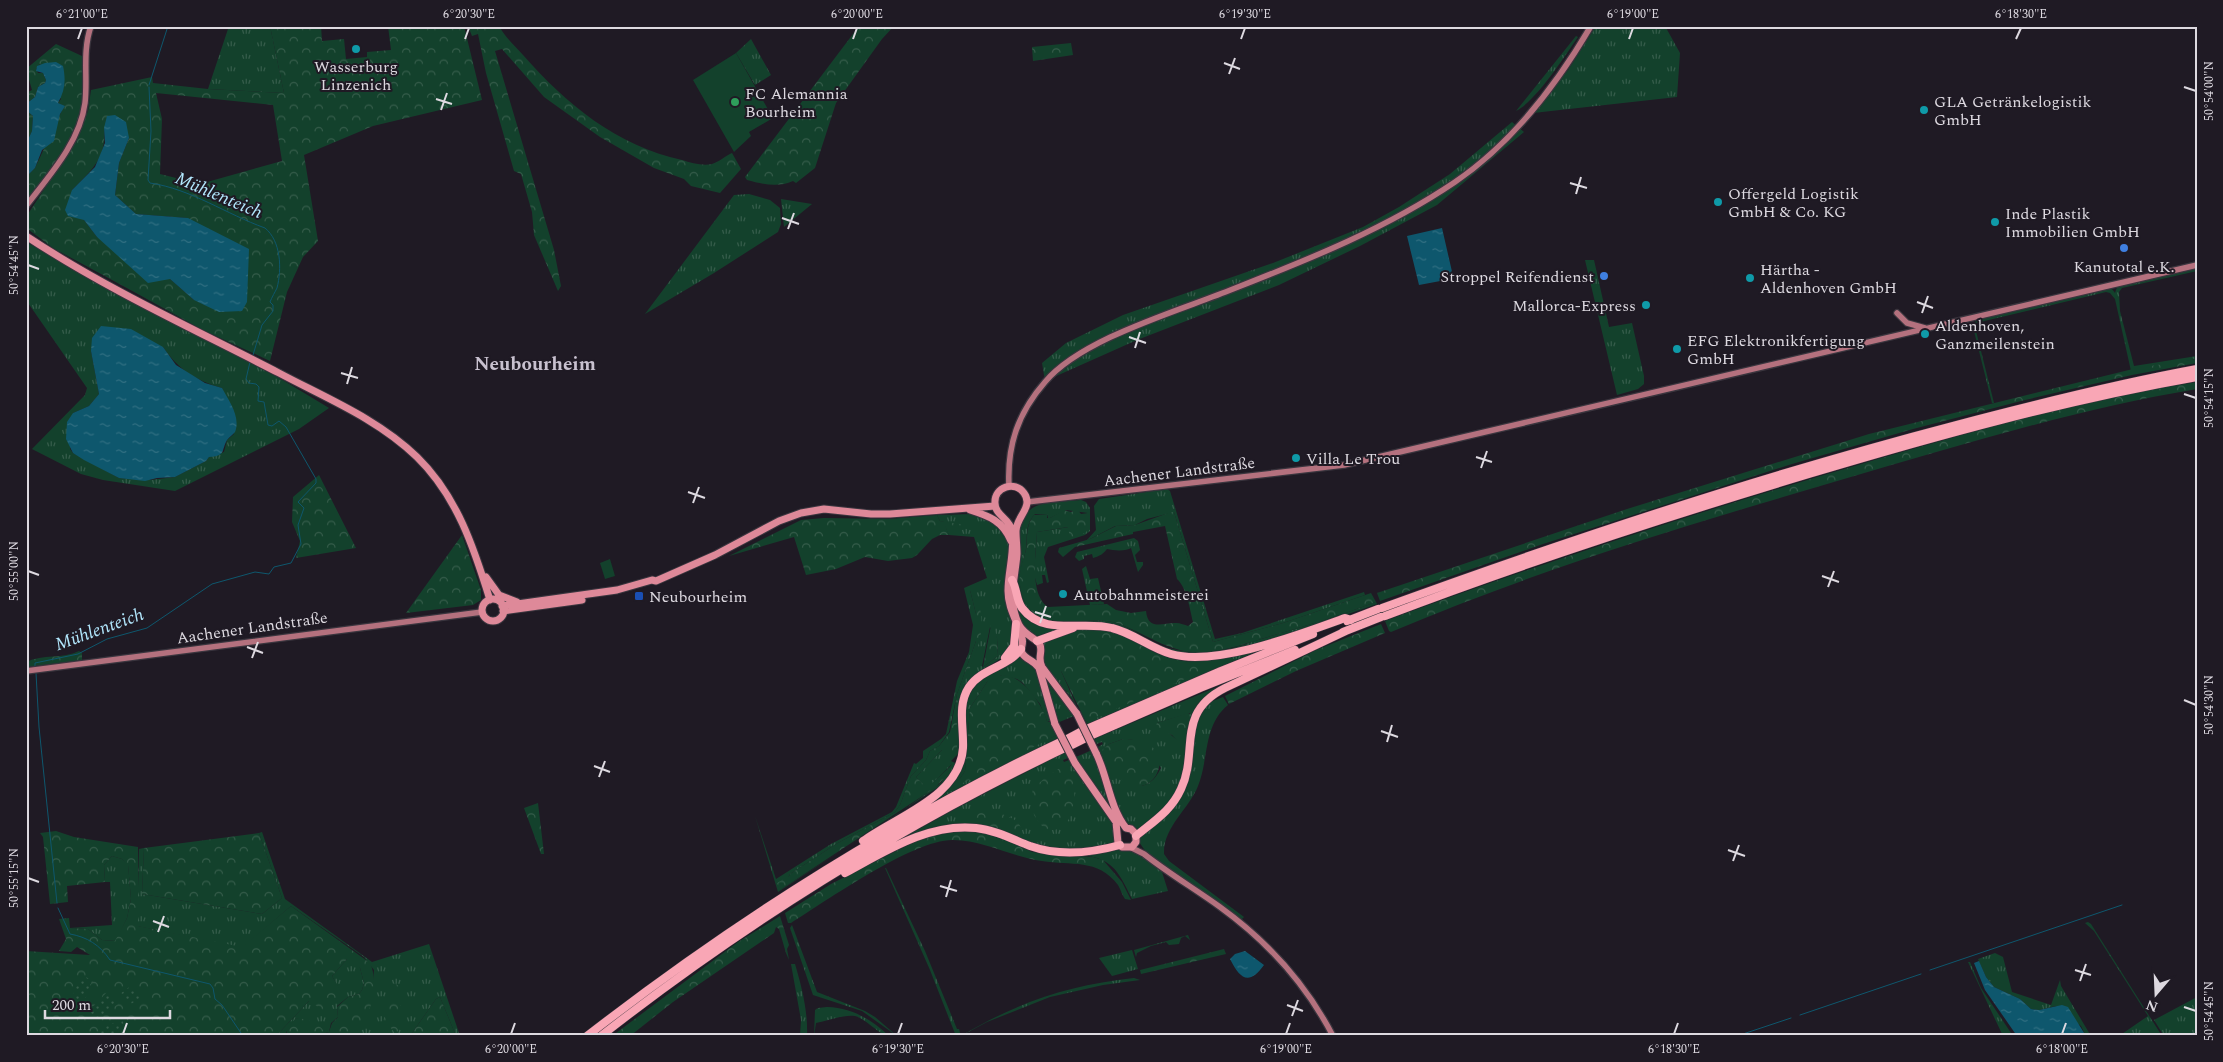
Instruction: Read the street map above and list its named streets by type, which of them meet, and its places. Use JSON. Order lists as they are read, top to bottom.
{
  "streets": {
    "main road": ["Aachener Landstraße"]
  },
  "districts": ["Neubourheim"],
  "water": ["Mühlenteich"],
  "places": {
    "other": [
      "Wasserburg Linzenich",
      "FC Alemannia Bourheim",
      "GLA Getränkelogistik GmbH",
      "Offergeld Logistik GmbH & Co. KG",
      "Inde Plastik Immobilien GmbH",
      "Kanutotal e.K.",
      "Stroppel Reifendienst",
      "Härtha - Aldenhoven GmbH",
      "Mallorca-Express",
      "Aldenhoven, Ganzmeilenstein",
      "EFG Elektronikfertigung GmbH",
      "Villa Le Trou",
      "Autobahnmeisterei"
    ],
    "transit": ["Neubourheim"]
  },
  "scale_bar": "200 m",
  "north": "bottom",
  "coordinates": [
    "6°21'00\"E",
    "6°20'30\"E",
    "6°20'00\"E",
    "6°19'30\"E",
    "6°19'00\"E",
    "6°18'30\"E",
    "50°54'00\"N",
    "50°54'45\"N",
    "50°54'15\"N",
    "50°55'00\"N",
    "50°54'30\"N",
    "50°55'15\"N",
    "6°18'00\"E"
  ]
}
